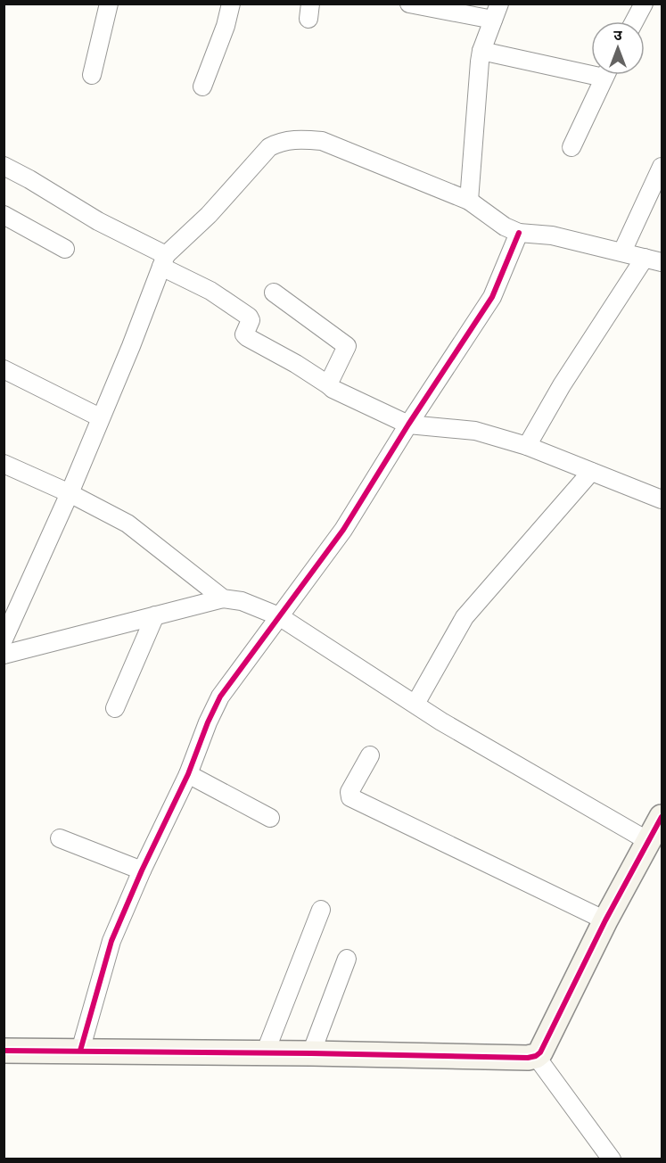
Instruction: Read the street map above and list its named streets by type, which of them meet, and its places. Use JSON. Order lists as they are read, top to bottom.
{
  "north": "top"
}
